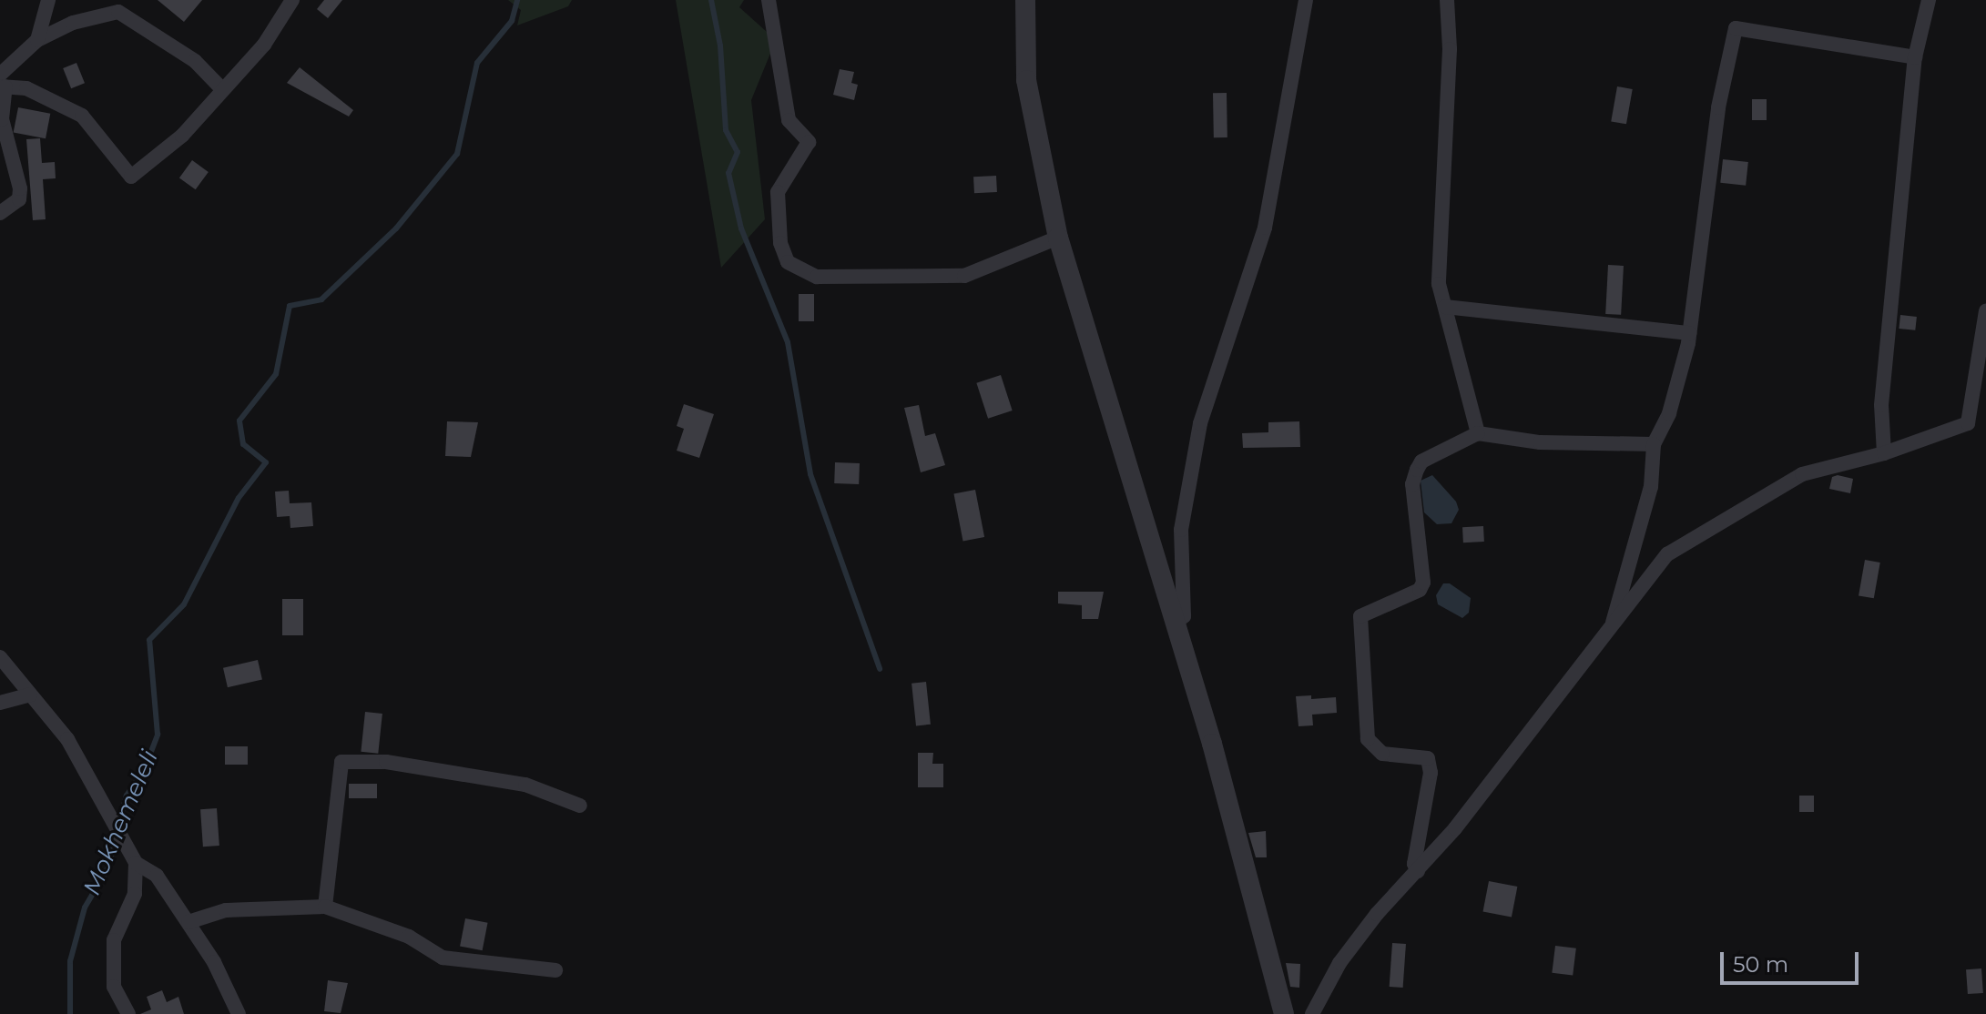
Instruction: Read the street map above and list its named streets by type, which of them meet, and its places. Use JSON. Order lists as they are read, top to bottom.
{
  "water": ["Mokhemeleli"],
  "scale_bar": "50 m"
}
